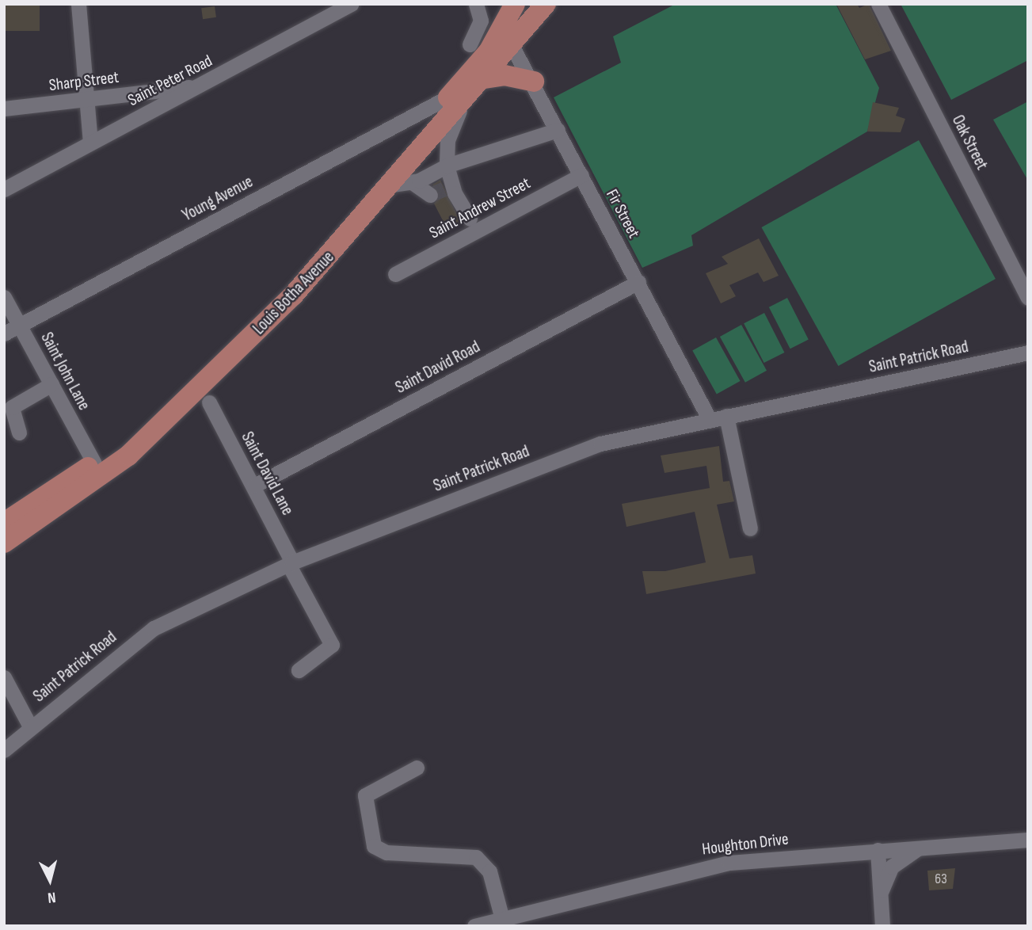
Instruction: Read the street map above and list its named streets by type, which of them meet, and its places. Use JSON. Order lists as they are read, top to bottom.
{
  "streets": {
    "main road": ["Louis Botha Avenue"],
    "street": [
      "Saint Peter Road",
      "Sharp Street",
      "Oak Street",
      "Young Avenue",
      "Saint Andrew Street",
      "Fir Street",
      "Saint Patrick Road",
      "Saint David Road",
      "Saint John Lane",
      "Saint David Lane",
      "Houghton Drive"
    ]
  },
  "crossings": [
    ["Saint Peter Road", "Sharp Street"],
    ["Young Avenue", "Louis Botha Avenue"],
    ["Young Avenue", "Saint John Lane"],
    ["Saint Andrew Street", "Fir Street"],
    ["Fir Street", "Louis Botha Avenue"],
    ["Fir Street", "Saint Patrick Road"],
    ["Fir Street", "Saint David Road"],
    ["Louis Botha Avenue", "Saint John Lane"],
    ["Saint Patrick Road", "Saint David Lane"],
    ["Saint David Road", "Saint David Lane"]
  ],
  "house_numbers": ["63"],
  "north": "bottom"
}
